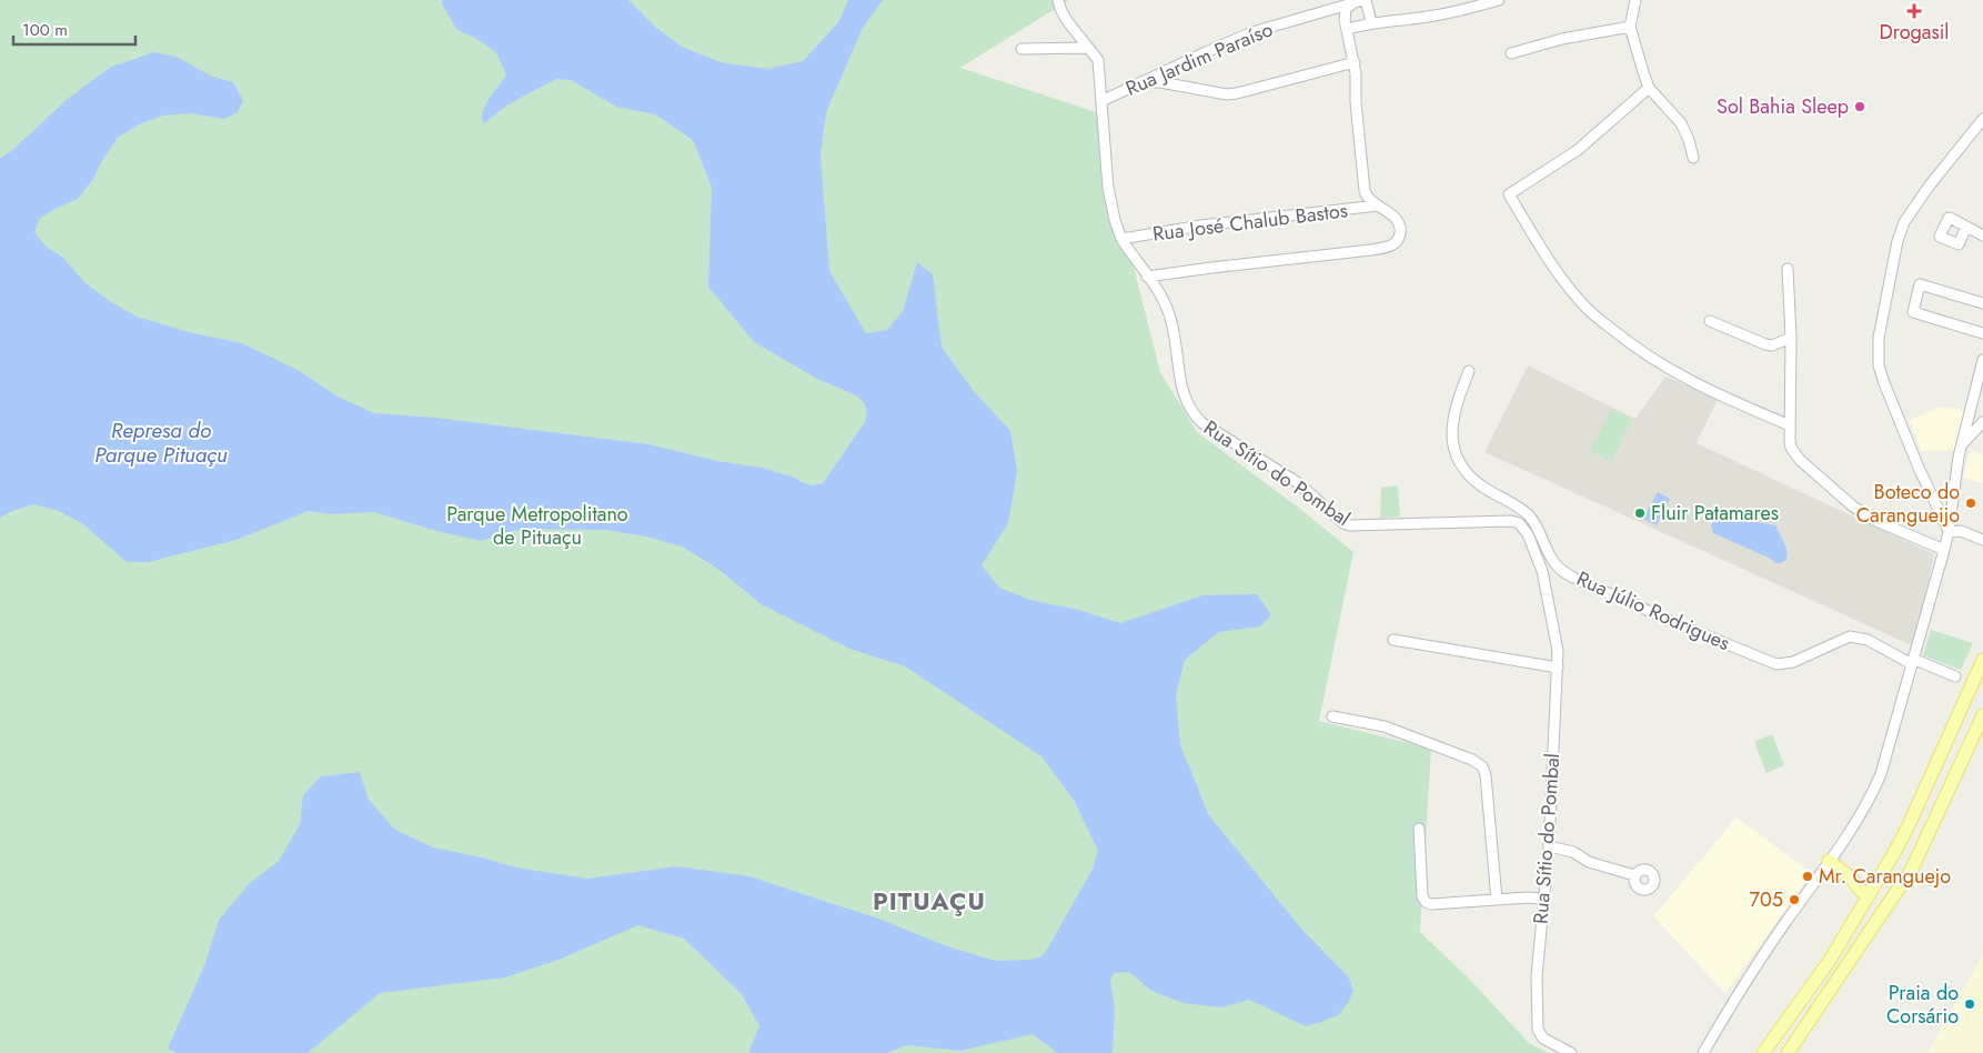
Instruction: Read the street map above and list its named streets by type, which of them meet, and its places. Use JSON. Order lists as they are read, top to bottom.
{
  "streets": {
    "street": [
      "Rua Jardim Paraíso",
      "Rua José Chalub Bastos",
      "Rua Sítio do Pombal",
      "Rua Júlio Rodrigues"
    ]
  },
  "crossings": [
    ["Rua Jardim Paraíso", "Rua Sítio do Pombal"],
    ["Rua José Chalub Bastos", "Rua Sítio do Pombal"]
  ],
  "districts": ["PITUAÇU"],
  "water": ["Represa do Parque Pituaçu"],
  "parks": ["Parque Metropolitano de Pituaçu"],
  "places": {
    "health": ["Drogasil"],
    "other": [
      "Sol Bahia Sleep",
      "Boteco do Carangueijo",
      "Fluir Patamares",
      "Mr. Caranguejo",
      "705",
      "Praia do Corsário"
    ]
  },
  "scale_bar": "100 m"
}
